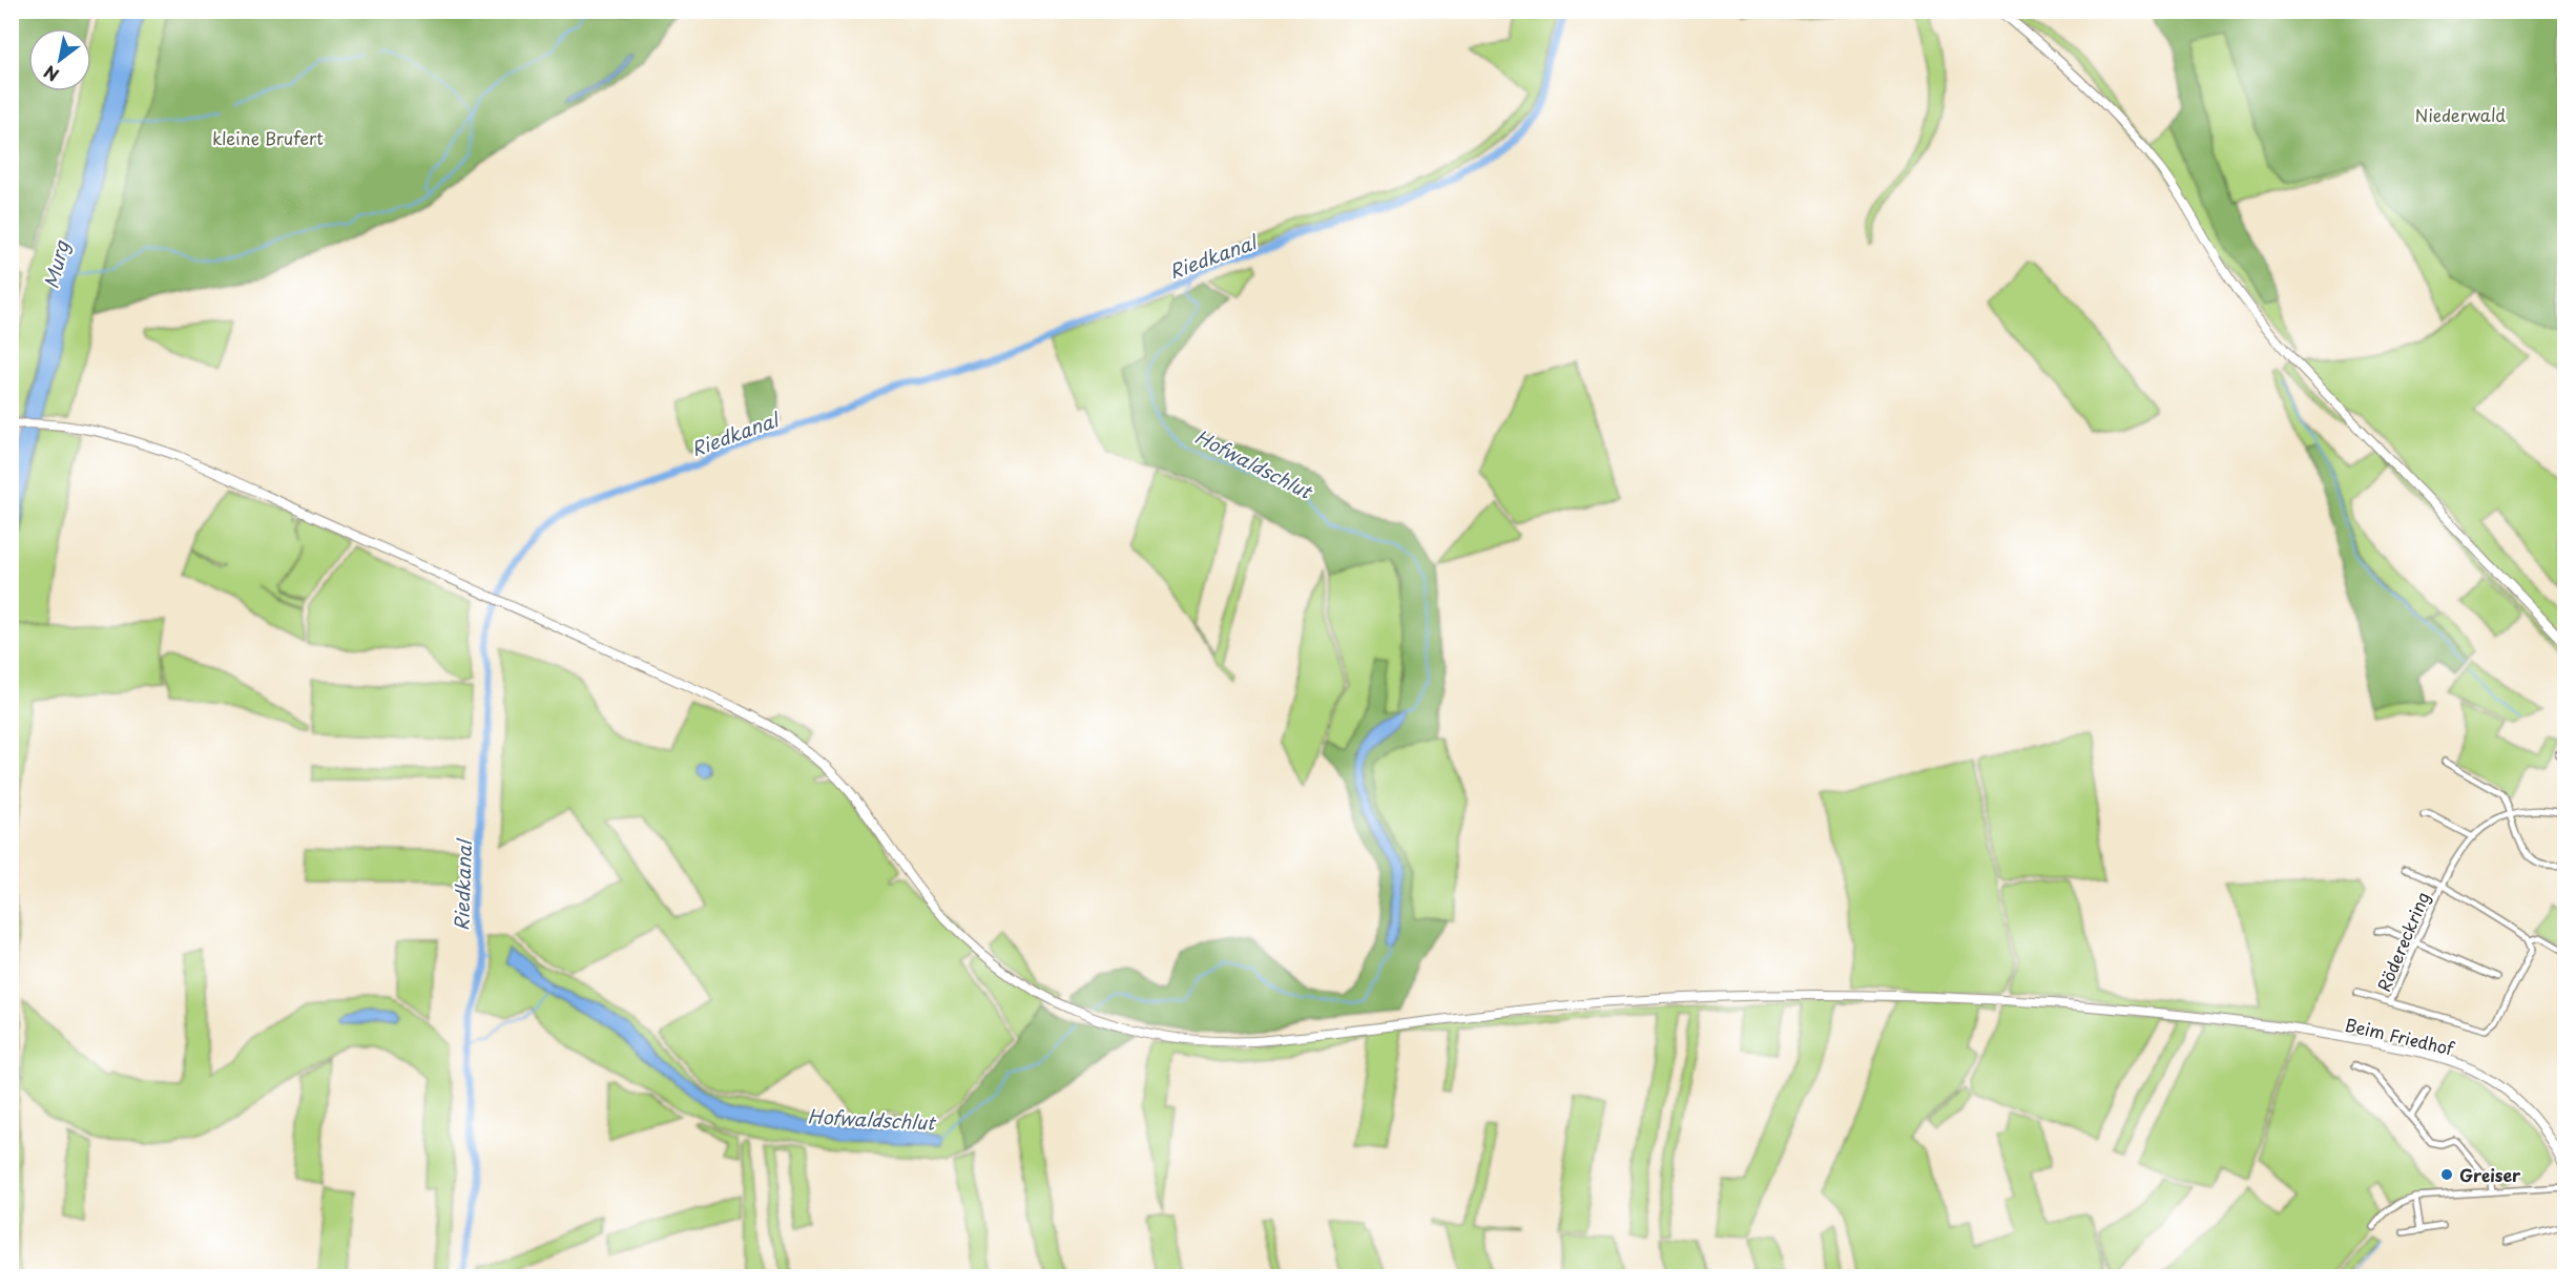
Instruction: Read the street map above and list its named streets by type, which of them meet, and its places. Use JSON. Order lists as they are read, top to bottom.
{
  "streets": {
    "main road": ["Beim Friedhof"],
    "street": ["Rödereckring"]
  },
  "water": ["Riedkanal", "Murg", "Hofwaldschlut"],
  "parks": ["Niederwald", "kleine Brufert"],
  "places": ["Greiser"],
  "north": "bottom left"
}
